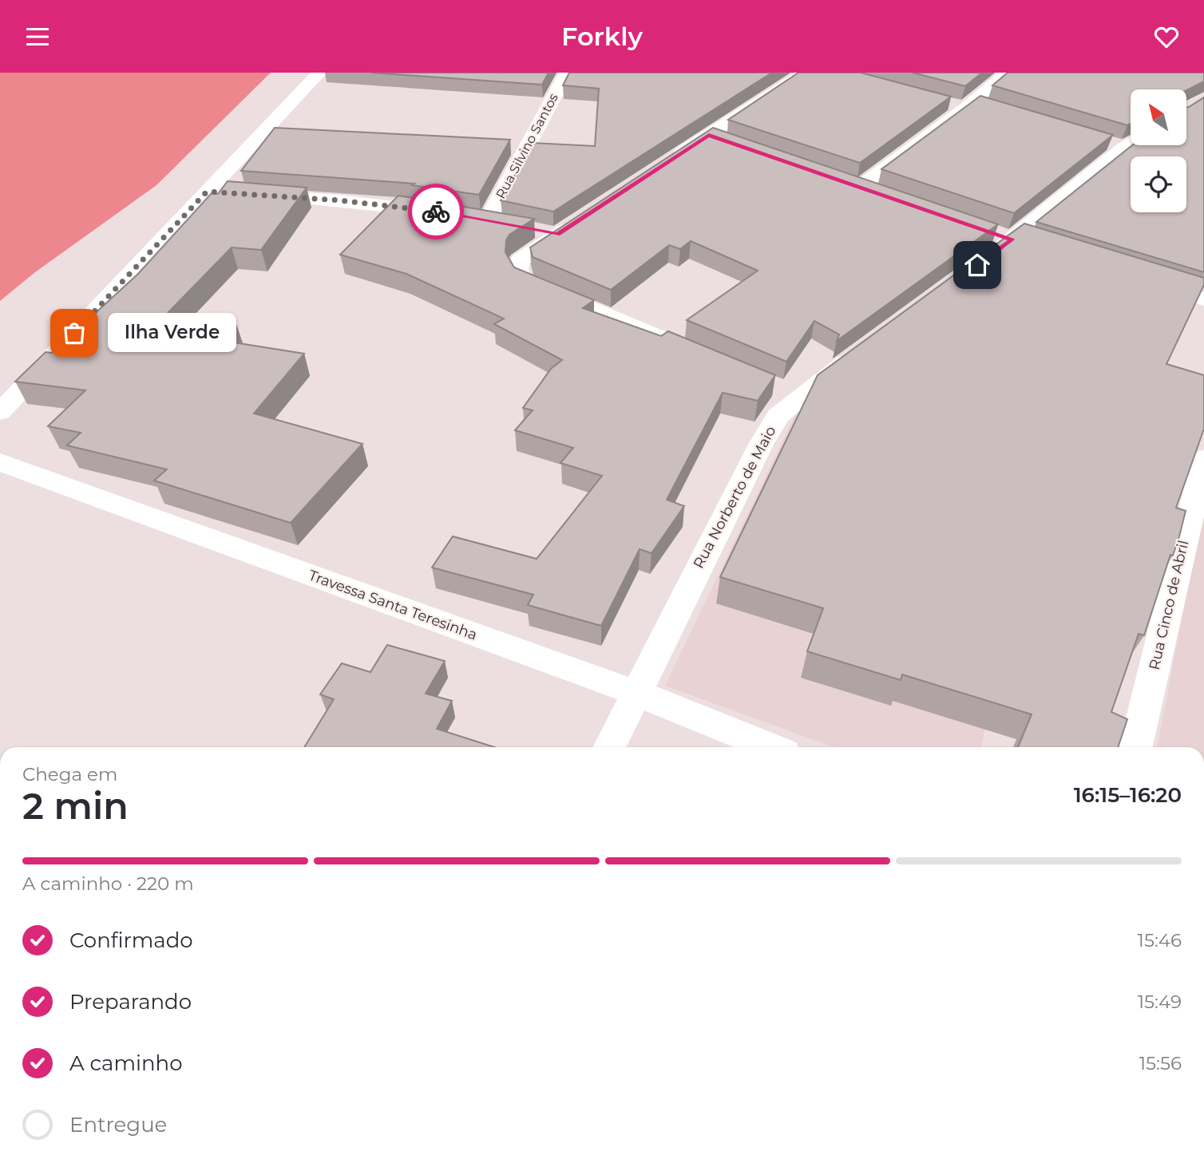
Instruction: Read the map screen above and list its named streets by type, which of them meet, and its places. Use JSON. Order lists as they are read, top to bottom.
{
  "streets": {
    "street": [
      "Rua Silvino Santos",
      "Rua Norberto de Maio",
      "Travessa Santa Teresinha",
      "Rua Cinco de Abril"
    ]
  },
  "crossings": [
    ["Rua Norberto de Maio", "Travessa Santa Teresinha"]
  ],
  "places": ["Ilha Verde"],
  "north": "top left",
  "page": {
    "header": "Forkly",
    "bubble": "Ilha Verde",
    "heading": ["2 min", "Chega em", "16:15–16:20"],
    "bar": "A caminho · 220 m",
    "list": [
      ["Confirmado", "15:46"],
      ["Preparando", "15:49"],
      ["A caminho", "15:56"],
      "Entregue"
    ]
  }
}
